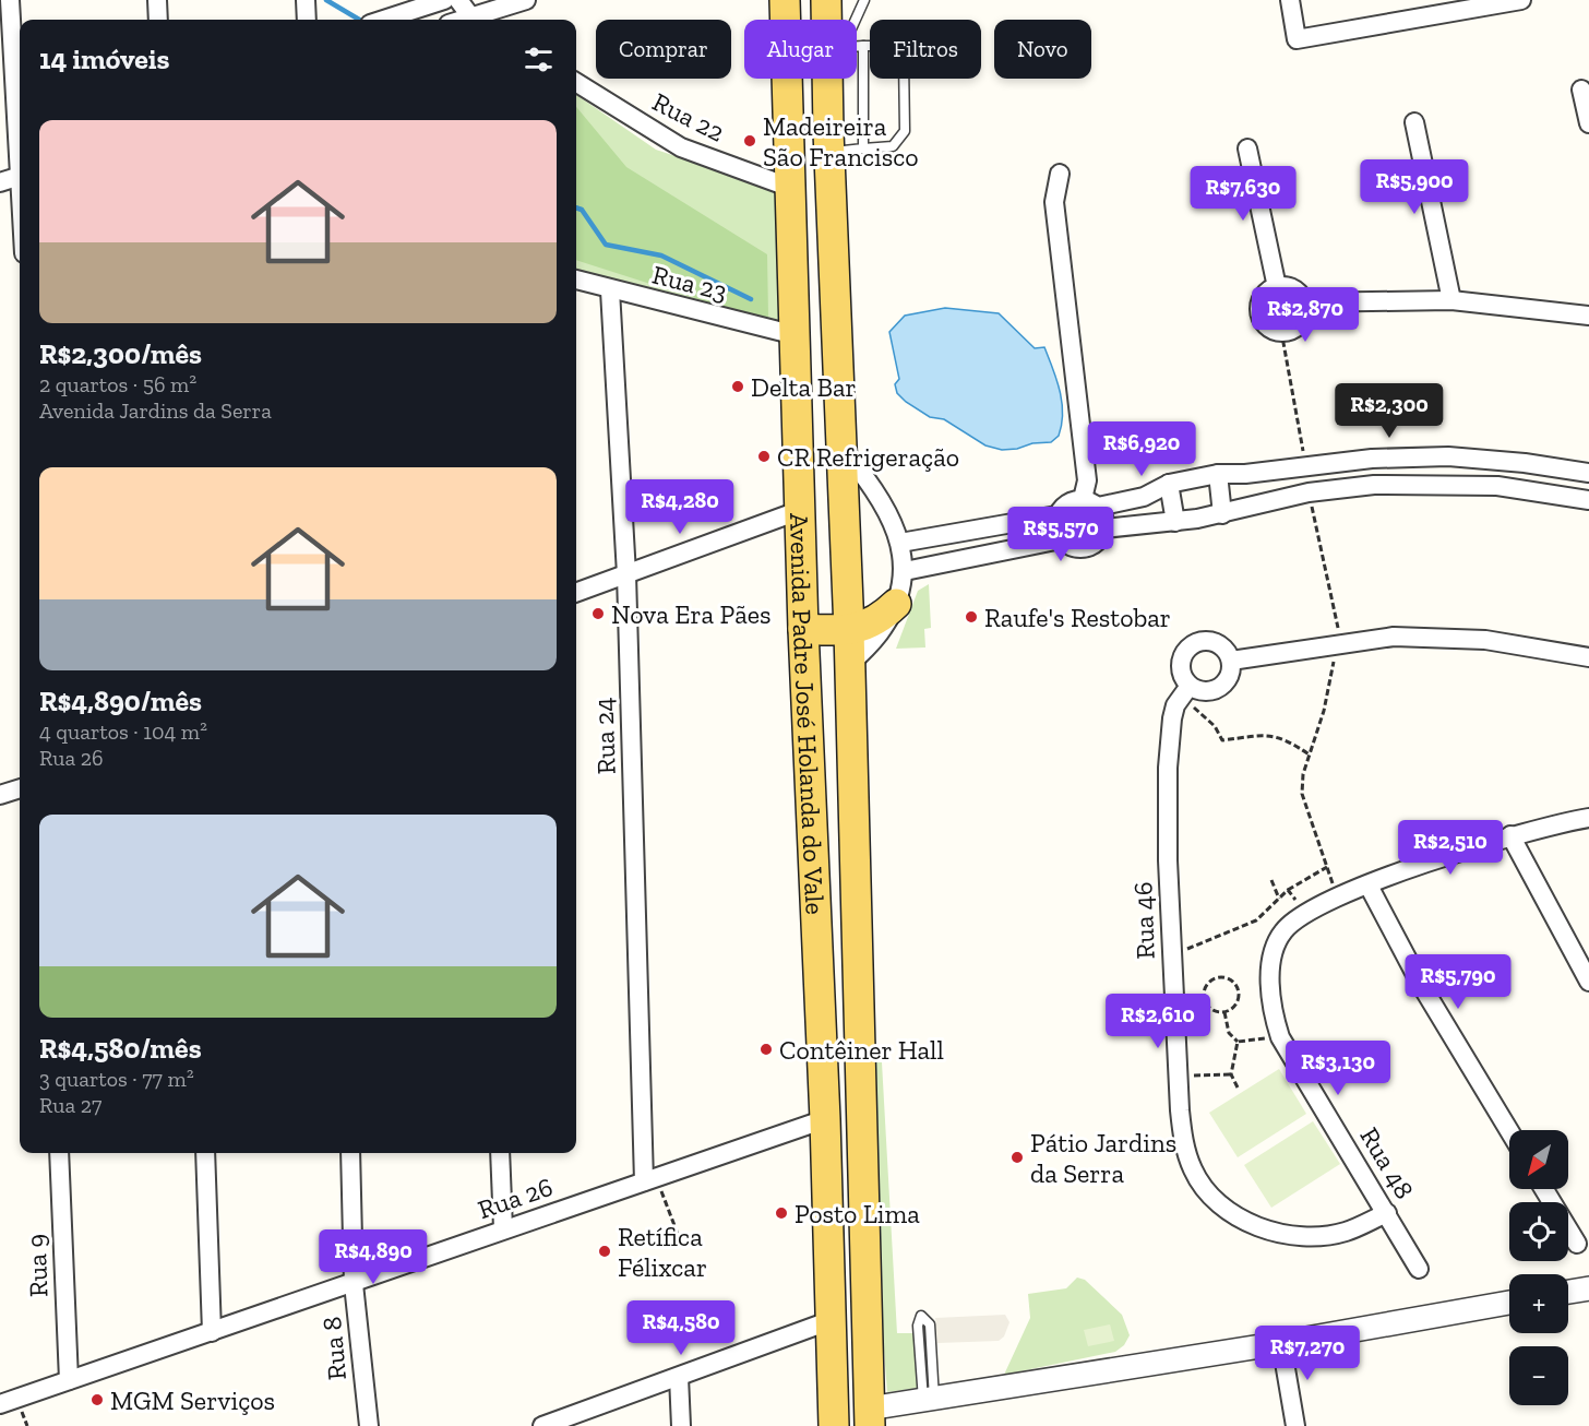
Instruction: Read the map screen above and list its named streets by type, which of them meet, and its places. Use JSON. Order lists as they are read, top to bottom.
{
  "streets": {
    "main road": ["Avenida Padre José Holanda do Vale"],
    "street": [
      "Rua 22",
      "Rua 23",
      "Rua 24",
      "Rua 46",
      "Rua 48",
      "Rua 26",
      "Rua 9",
      "Rua 8"
    ]
  },
  "crossings": [
    ["Rua 22", "Avenida Padre José Holanda do Vale"],
    ["Rua 23", "Avenida Padre José Holanda do Vale"],
    ["Rua 23", "Rua 24"],
    ["Avenida Padre José Holanda do Vale", "Rua 26"],
    ["Rua 24", "Rua 26"],
    ["Rua 46", "Rua 48"],
    ["Rua 26", "Rua 9"],
    ["Rua 26", "Rua 8"]
  ],
  "places": [
    "Madeireira São Francisco",
    "Delta Bar",
    "CR Refrigeração",
    "Nova Era Pães",
    "Raufe's Restobar",
    "Contêiner Hall",
    "Pátio Jardins da Serra",
    "Posto Lima",
    "Retífica Félixcar",
    "MGM Serviços"
  ],
  "north": "bottom left",
  "page": {
    "chip": [
      "Comprar",
      "Alugar",
      "Filtros",
      "Novo"
    ],
    "heading": "14 imóveis",
    "list": [
      {
        "name": "R$2,300/mês",
        "note": "2 quartos · 56 m² · Avenida Jardins da Serra"
      },
      {
        "name": "R$4,890/mês",
        "note": "4 quartos · 104 m² · Rua 26"
      },
      {
        "name": "R$4,580/mês",
        "note": "3 quartos · 77 m² · Rua 27"
      }
    ],
    "price": [
      "R$5,900",
      "R$7,630",
      "R$2,870",
      "R$2,300",
      "R$6,920",
      "R$4,280",
      "R$5,570",
      "R$2,510",
      "R$5,790",
      "R$2,610",
      "R$3,130",
      "R$4,890",
      "R$4,580",
      "R$7,270"
    ],
    "map_buttons": ["+", "−"]
  }
}
